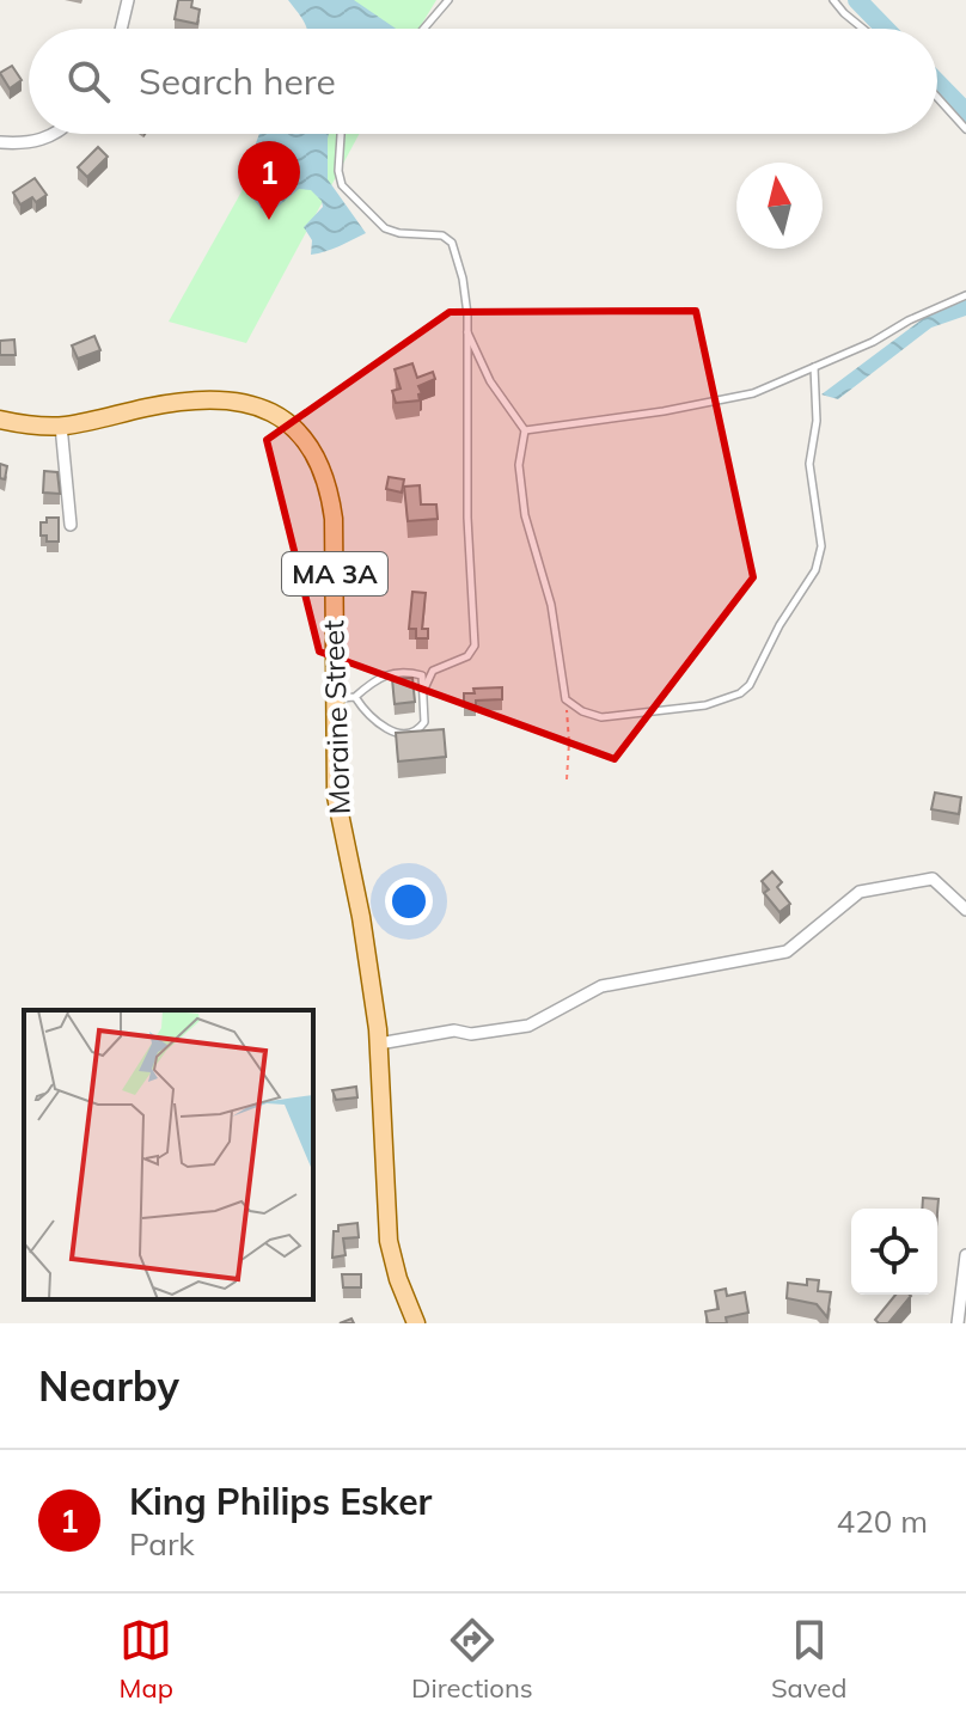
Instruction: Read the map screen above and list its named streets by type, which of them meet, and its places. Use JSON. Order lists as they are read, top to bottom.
{
  "streets": {
    "main road": ["MA 3A", "Moraine Street"]
  },
  "crossings": [
    ["MA 3A", "Moraine Street"]
  ],
  "north": "top",
  "page": {
    "search": "Search here",
    "pins": "1",
    "heading": "Nearby",
    "list": [
      {
        "mark": "1",
        "name": "King Philips Esker",
        "note": "Park",
        "value": "420 m"
      }
    ],
    "nav": ["Map", "Directions", "Saved"]
  }
}
